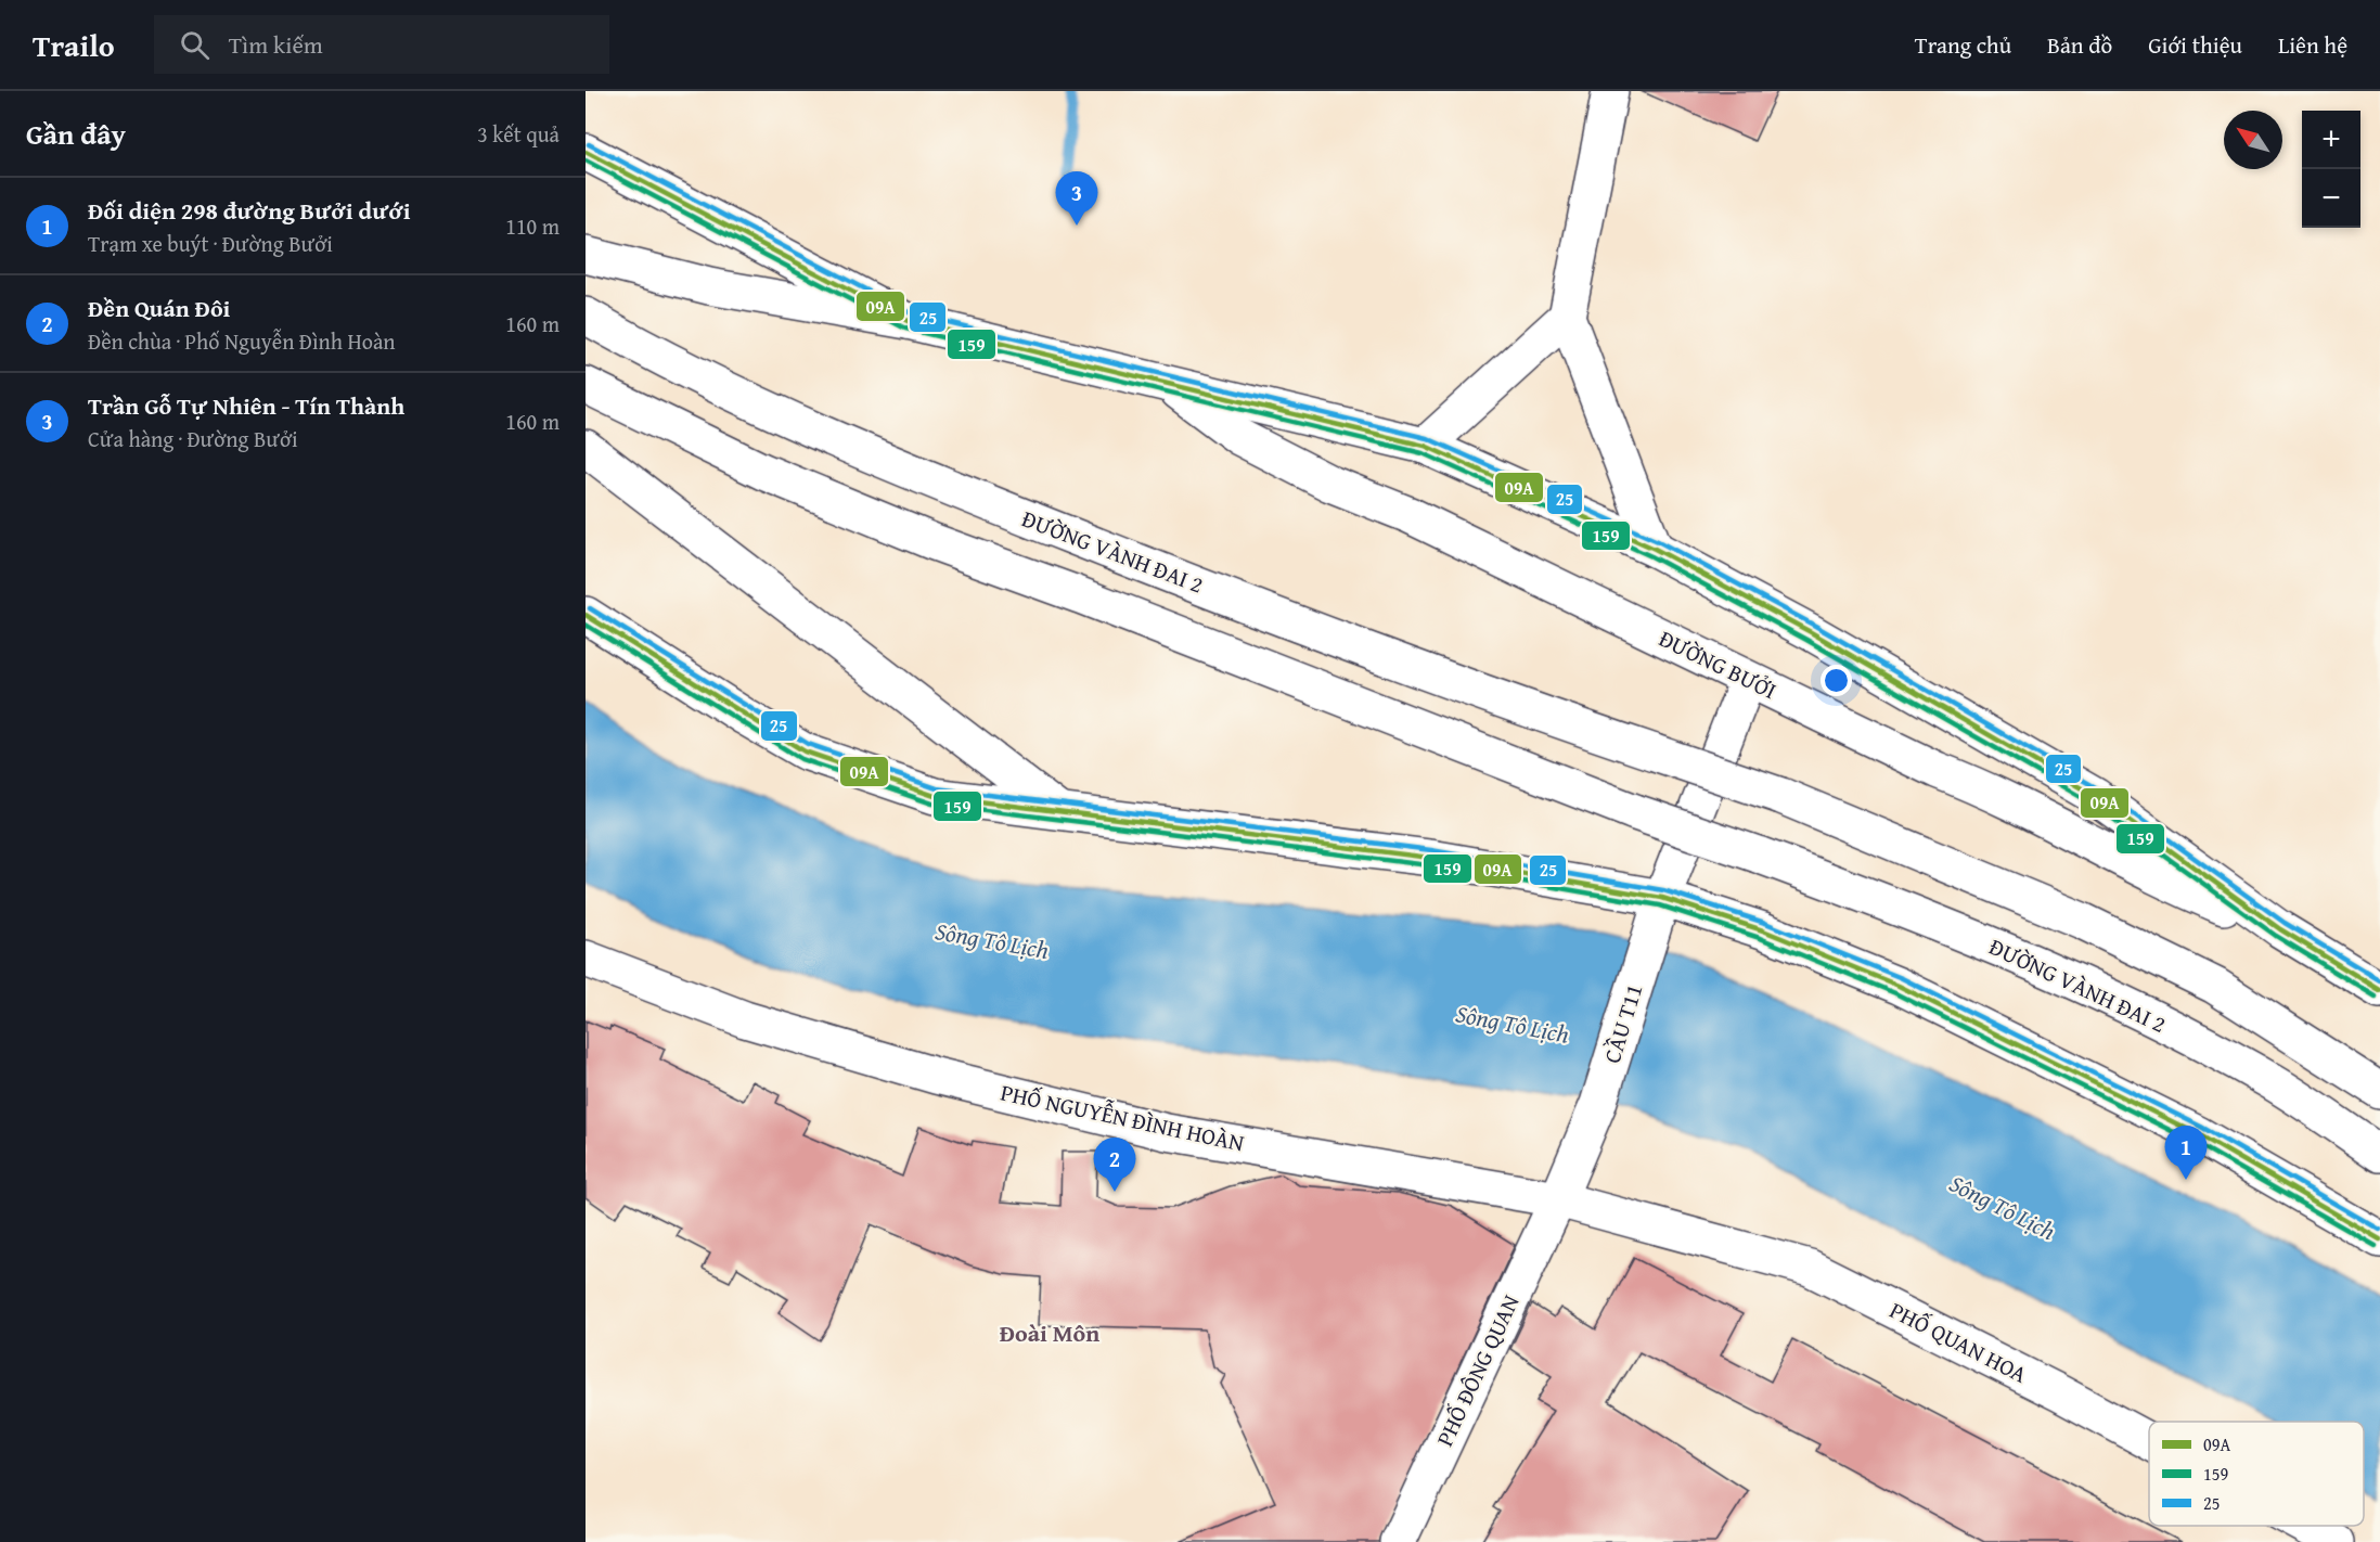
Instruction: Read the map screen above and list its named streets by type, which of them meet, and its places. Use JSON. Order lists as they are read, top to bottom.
{
  "streets": {
    "main road": [
      "ĐƯỜNG VÀNH ĐAI 2",
      "ĐƯỜNG BƯỞI",
      "CẦU T11",
      "PHỐ NGUYỄN ĐÌNH HOÀN",
      "PHỐ QUAN HOA",
      "PHỐ ĐÔNG QUAN"
    ]
  },
  "crossings": [
    ["ĐƯỜNG BƯỞI", "CẦU T11"],
    ["CẦU T11", "PHỐ NGUYỄN ĐÌNH HOÀN"],
    ["CẦU T11", "PHỐ QUAN HOA"],
    ["CẦU T11", "PHỐ ĐÔNG QUAN"],
    ["PHỐ NGUYỄN ĐÌNH HOÀN", "PHỐ QUAN HOA"],
    ["PHỐ NGUYỄN ĐÌNH HOÀN", "PHỐ ĐÔNG QUAN"],
    ["PHỐ QUAN HOA", "PHỐ ĐÔNG QUAN"]
  ],
  "districts": ["Đoài Môn"],
  "water": ["Sông Tô Lịch"],
  "lines": ["transit line 25", "transit line 09A", "transit line 159"],
  "legend": ["09A", "159", "25"],
  "north": "top left",
  "page": {
    "header": "Trailo",
    "search": "Tìm kiếm",
    "nav": [
      "Trang chủ",
      "Bản đồ",
      "Giới thiệu",
      "Liên hệ"
    ],
    "heading": ["Gần đây", "3 kết quả"],
    "map_buttons": ["+", "−"],
    "pins": ["3", "1", "2"],
    "list": [
      {
        "mark": "1",
        "name": "Đối diện 298 đường Bưởi dưới",
        "note": "Trạm xe buýt · Đường Bưởi",
        "value": "110 m"
      },
      {
        "mark": "2",
        "name": "Đền Quán Đôi",
        "note": "Đền chùa · Phố Nguyễn Đình Hoàn",
        "value": "160 m"
      },
      {
        "mark": "3",
        "name": "Trần Gỗ Tự Nhiên - Tín Thành",
        "note": "Cửa hàng · Đường Bưởi",
        "value": "160 m"
      }
    ]
  }
}
